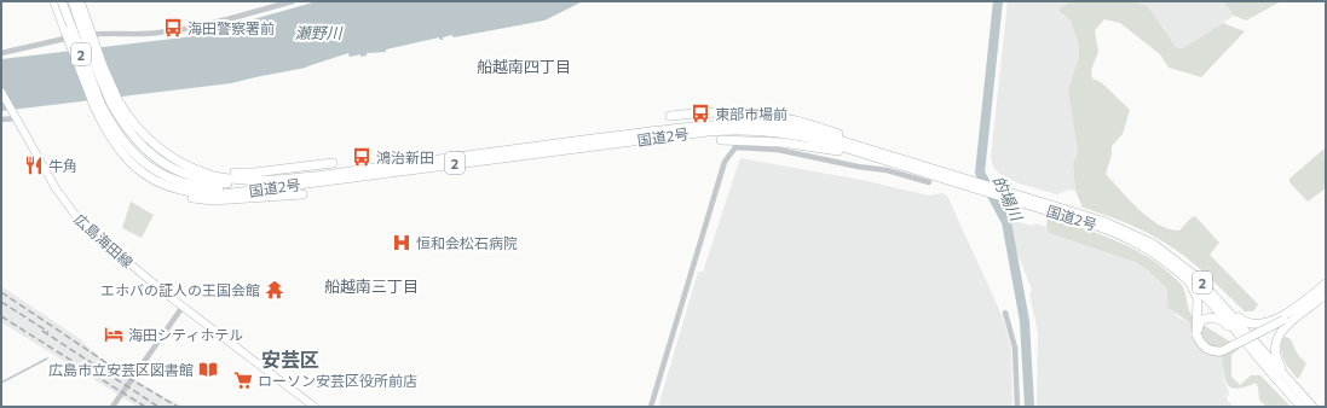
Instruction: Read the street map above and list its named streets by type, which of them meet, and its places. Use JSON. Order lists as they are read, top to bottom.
{
  "streets": {
    "highway": ["2", "国道2号"],
    "main road": ["広島海田線"]
  },
  "crossings": [
    ["2", "国道2号"]
  ],
  "districts": ["船越南四丁目", "船越南三丁目", "安芸区"],
  "water": ["瀬野川", "的場川"],
  "places": {
    "bus stop": ["海田警察署前", "東部市場前", "鴻治新田"],
    "restaurant": ["牛角"],
    "hospital": ["恒和会松石病院"],
    "temple": ["エホバの証人の王国会館"],
    "hotel": ["海田シティホテル"],
    "library": ["広島市立安芸区図書館"],
    "supermarket": ["ローソン安芸区役所前店"]
  }
}
